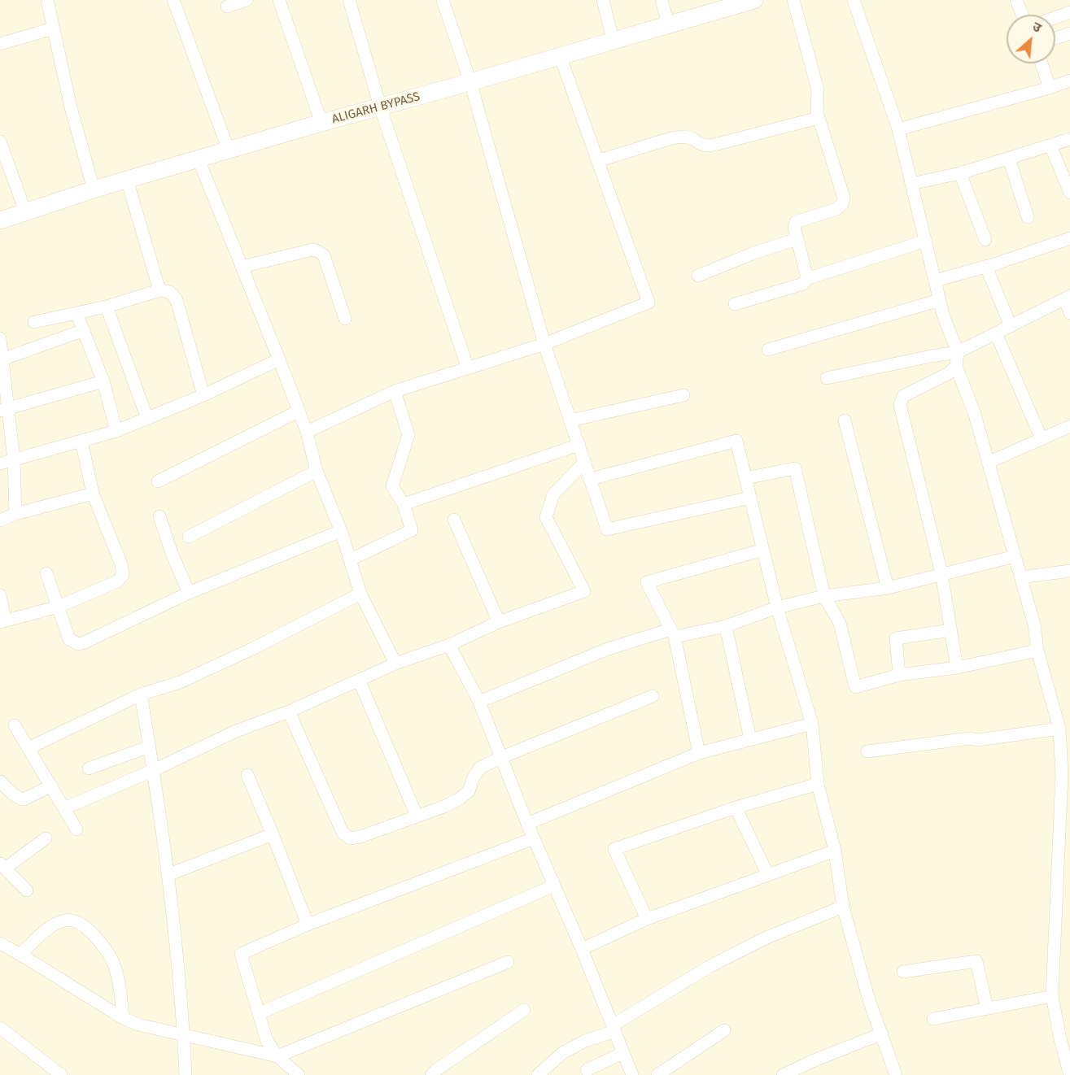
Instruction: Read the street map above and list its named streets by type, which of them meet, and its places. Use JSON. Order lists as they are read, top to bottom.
{
  "streets": {
    "main road": ["ALIGARH BYPASS"]
  },
  "north": "top right"
}
